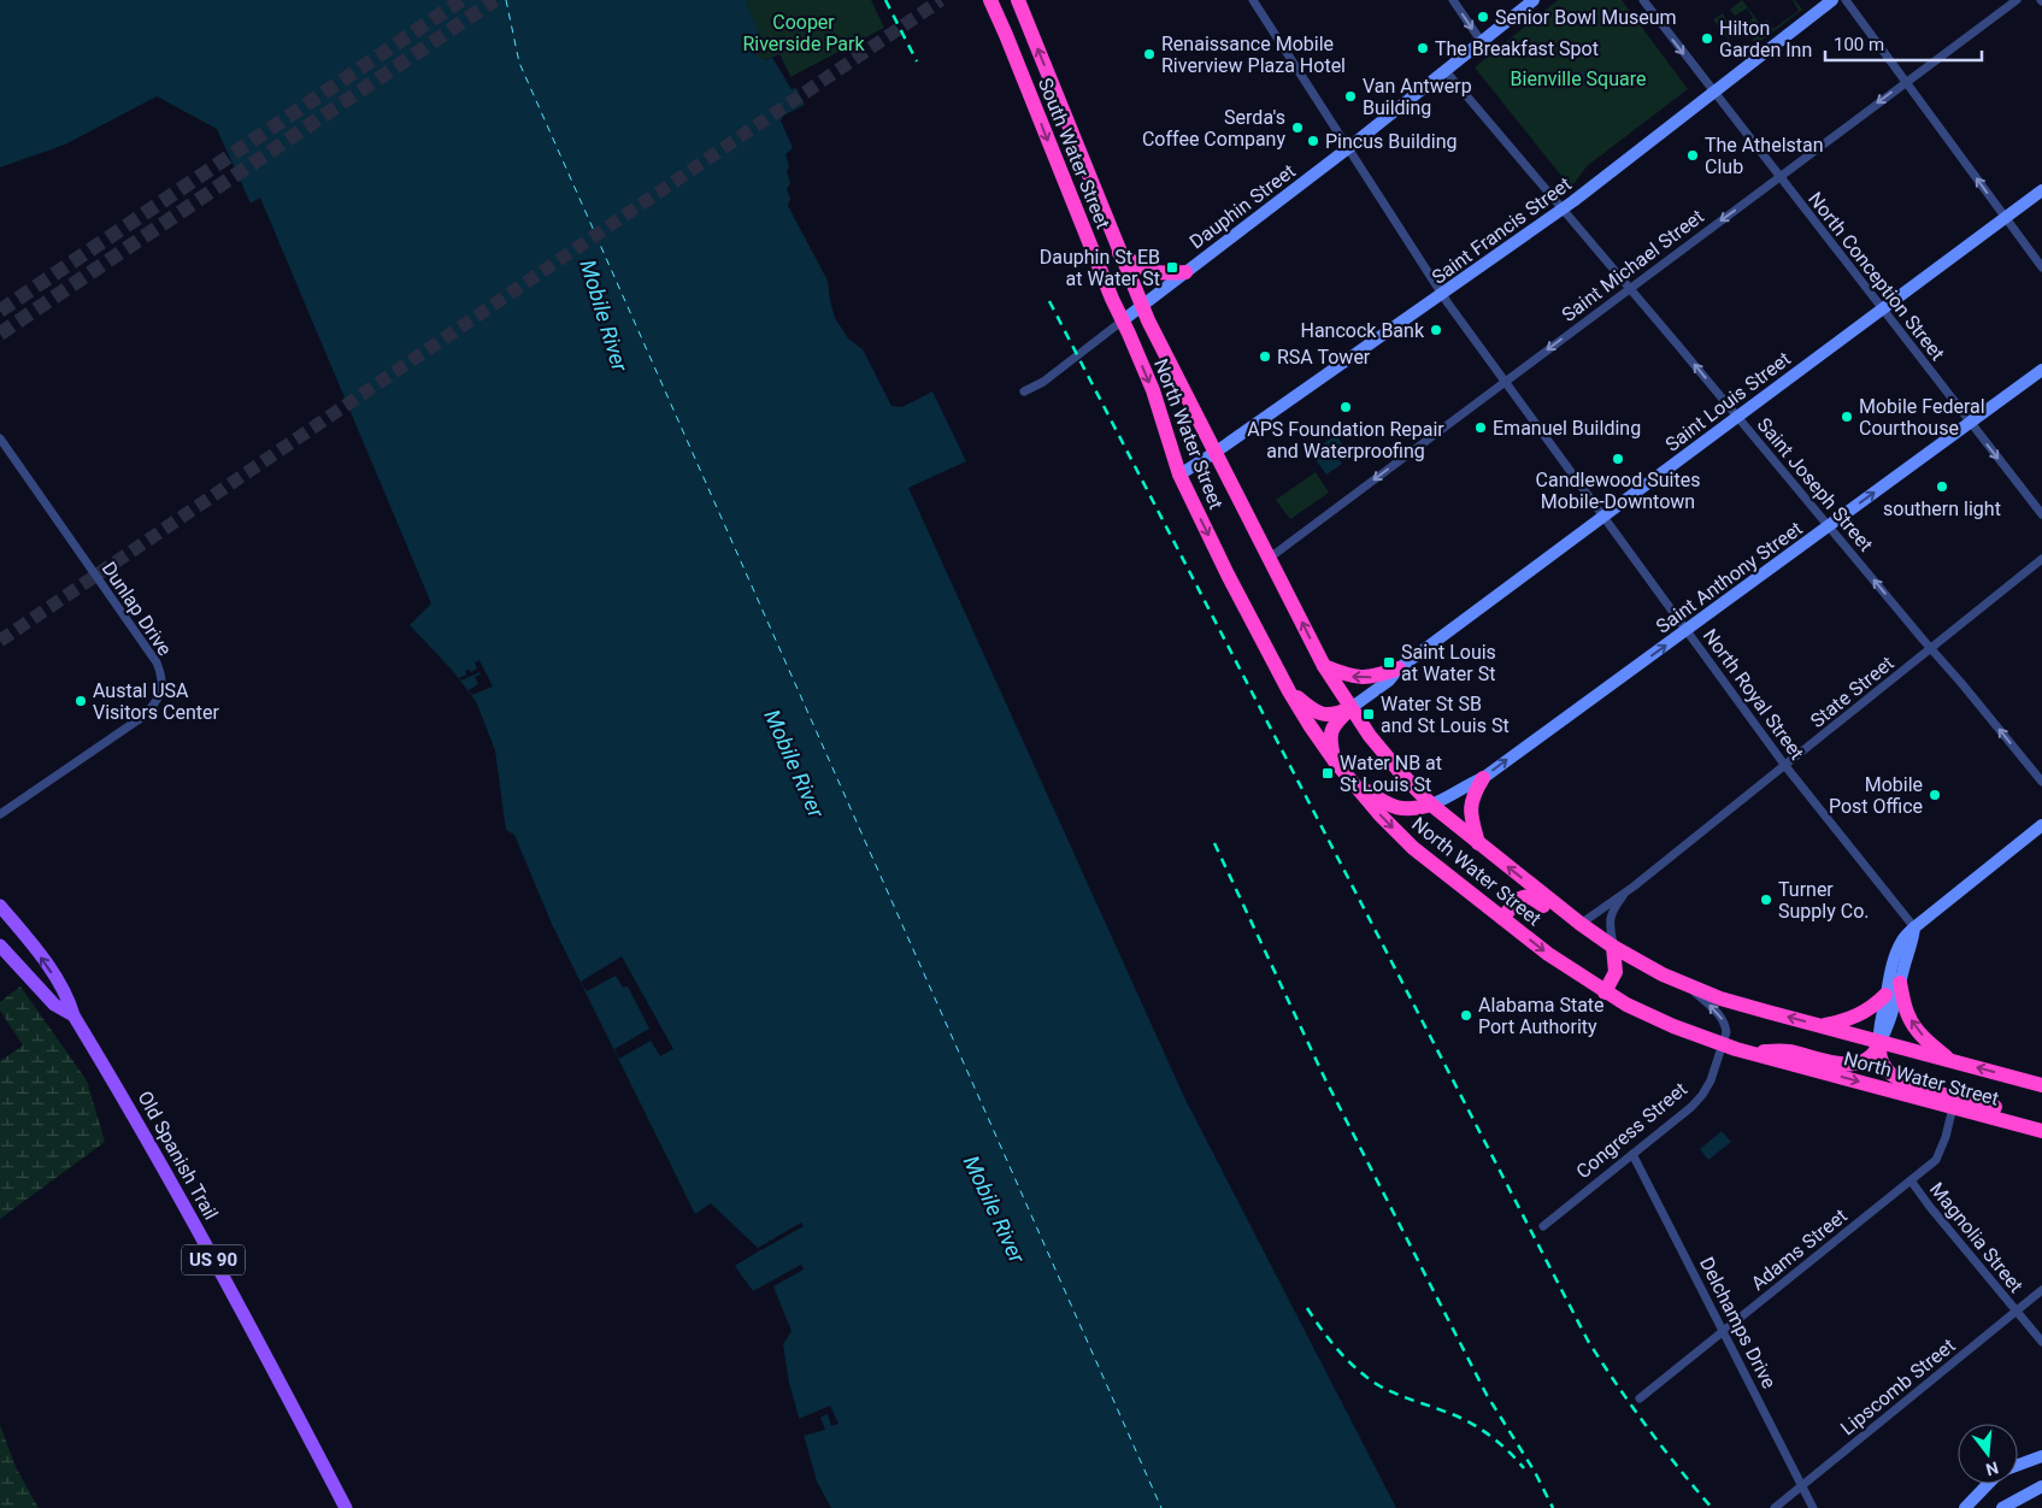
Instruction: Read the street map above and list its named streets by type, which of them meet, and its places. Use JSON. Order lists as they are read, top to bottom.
{
  "streets": {
    "highway": ["South Water Street", "North Water Street"],
    "main road": ["Old Spanish Trail", "US 90"],
    "street": [
      "Dauphin Street",
      "Saint Francis Street",
      "Saint Michael Street",
      "North Conception Street",
      "Saint Louis Street",
      "Saint Joseph Street",
      "Saint Anthony Street",
      "Dunlap Drive",
      "State Street",
      "North Royal Street",
      "Congress Street",
      "Magnolia Street",
      "Adams Street",
      "Delchamps Drive",
      "Lipscomb Street"
    ]
  },
  "crossings": [
    ["South Water Street", "Dauphin Street"],
    ["South Water Street", "North Water Street"],
    ["Dauphin Street", "North Water Street"],
    ["Dauphin Street", "Saint Joseph Street"],
    ["Dauphin Street", "North Royal Street"],
    ["Saint Francis Street", "North Conception Street"],
    ["Saint Francis Street", "North Water Street"],
    ["Saint Francis Street", "Saint Joseph Street"],
    ["Saint Francis Street", "North Royal Street"],
    ["Saint Michael Street", "North Conception Street"],
    ["Saint Michael Street", "North Water Street"],
    ["Saint Michael Street", "Saint Joseph Street"],
    ["Saint Michael Street", "North Royal Street"],
    ["North Conception Street", "Saint Louis Street"],
    ["North Conception Street", "Saint Anthony Street"],
    ["Saint Louis Street", "North Water Street"],
    ["Saint Louis Street", "Saint Joseph Street"],
    ["Saint Louis Street", "North Royal Street"],
    ["North Water Street", "Saint Anthony Street"],
    ["North Water Street", "State Street"],
    ["North Water Street", "Congress Street"],
    ["North Water Street", "Adams Street"],
    ["Saint Joseph Street", "Saint Anthony Street"],
    ["Saint Joseph Street", "State Street"],
    ["Saint Anthony Street", "North Royal Street"],
    ["State Street", "North Royal Street"],
    ["Congress Street", "Delchamps Drive"],
    ["Magnolia Street", "Adams Street"],
    ["Magnolia Street", "Lipscomb Street"],
    ["Adams Street", "Delchamps Drive"],
    ["Delchamps Drive", "Lipscomb Street"]
  ],
  "one_way": [
    "Saint Michael Street",
    "North Conception Street",
    "Saint Joseph Street",
    "Saint Anthony Street"
  ],
  "water": ["Mobile River"],
  "parks": ["Cooper Riverside Park", "Bienville Square"],
  "places": {
    "other": [
      "Senior Bowl Museum",
      "Hilton Garden Inn",
      "The Breakfast Spot",
      "Renaissance Mobile Riverview Plaza Hotel",
      "Van Antwerp Building",
      "Serda's Coffee Company",
      "Pincus Building",
      "The Athelstan Club",
      "Hancock Bank",
      "RSA Tower",
      "APS Foundation Repair and Waterproofing",
      "Mobile Federal Courthouse",
      "Emanuel Building",
      "Candlewood Suites Mobile-Downtown",
      "southern light",
      "Austal USA Visitors Center",
      "Mobile Post Office",
      "Turner Supply Co.",
      "Alabama State Port Authority"
    ],
    "transit": [
      "Dauphin St EB at Water St",
      "Saint Louis at Water St",
      "Water St SB and St Louis St",
      "Water NB at St Louis St"
    ]
  },
  "scale_bar": "100 m",
  "north": "bottom"
}
